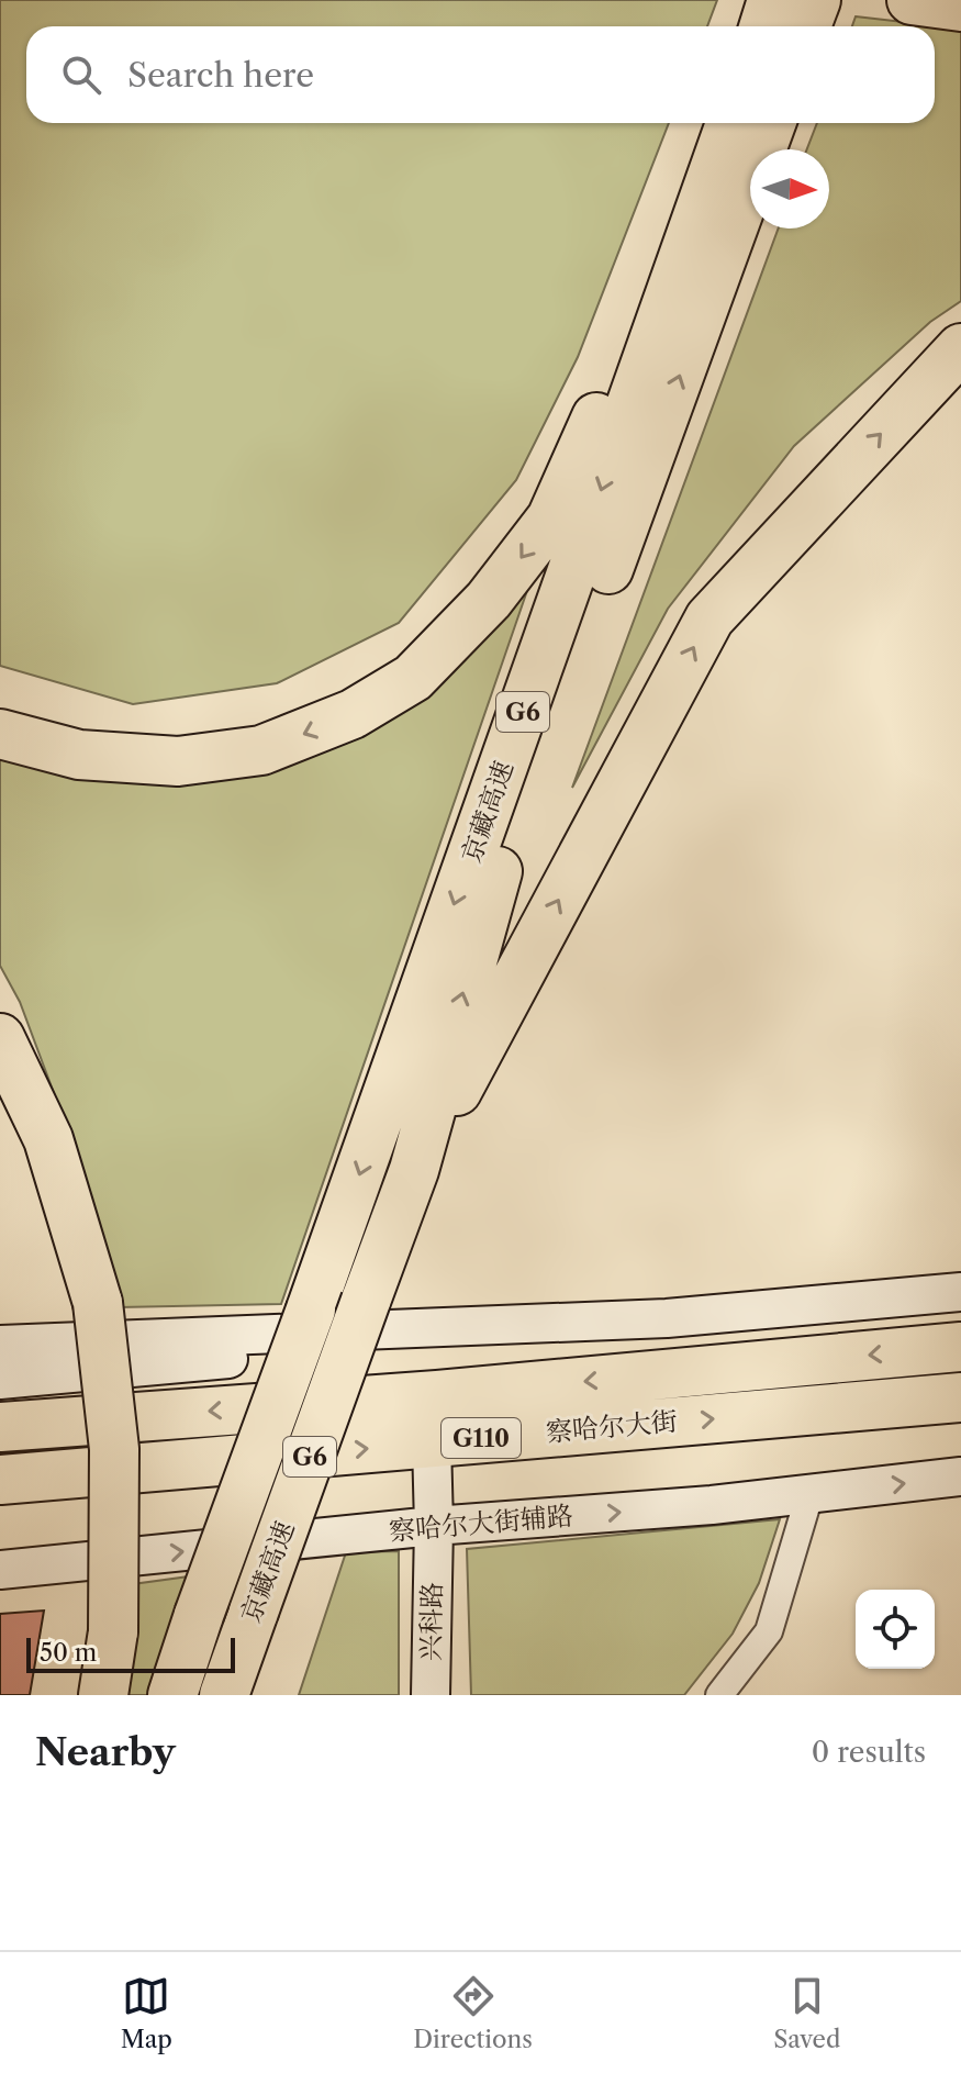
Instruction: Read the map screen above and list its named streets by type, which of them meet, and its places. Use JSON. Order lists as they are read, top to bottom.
{
  "streets": {
    "highway": [
      "G6",
      "京藏高速",
      "察哈尔大街",
      "G110"
    ],
    "main road": ["察哈尔大街辅路", "兴科路"]
  },
  "crossings": [
    ["察哈尔大街", "兴科路"],
    ["察哈尔大街辅路", "兴科路"]
  ],
  "scale_bar": "50 m",
  "north": "right",
  "page": {
    "search": "Search here",
    "scale": "50 m",
    "heading": ["Nearby", "0 results"],
    "nav": ["Map", "Directions", "Saved"]
  }
}
